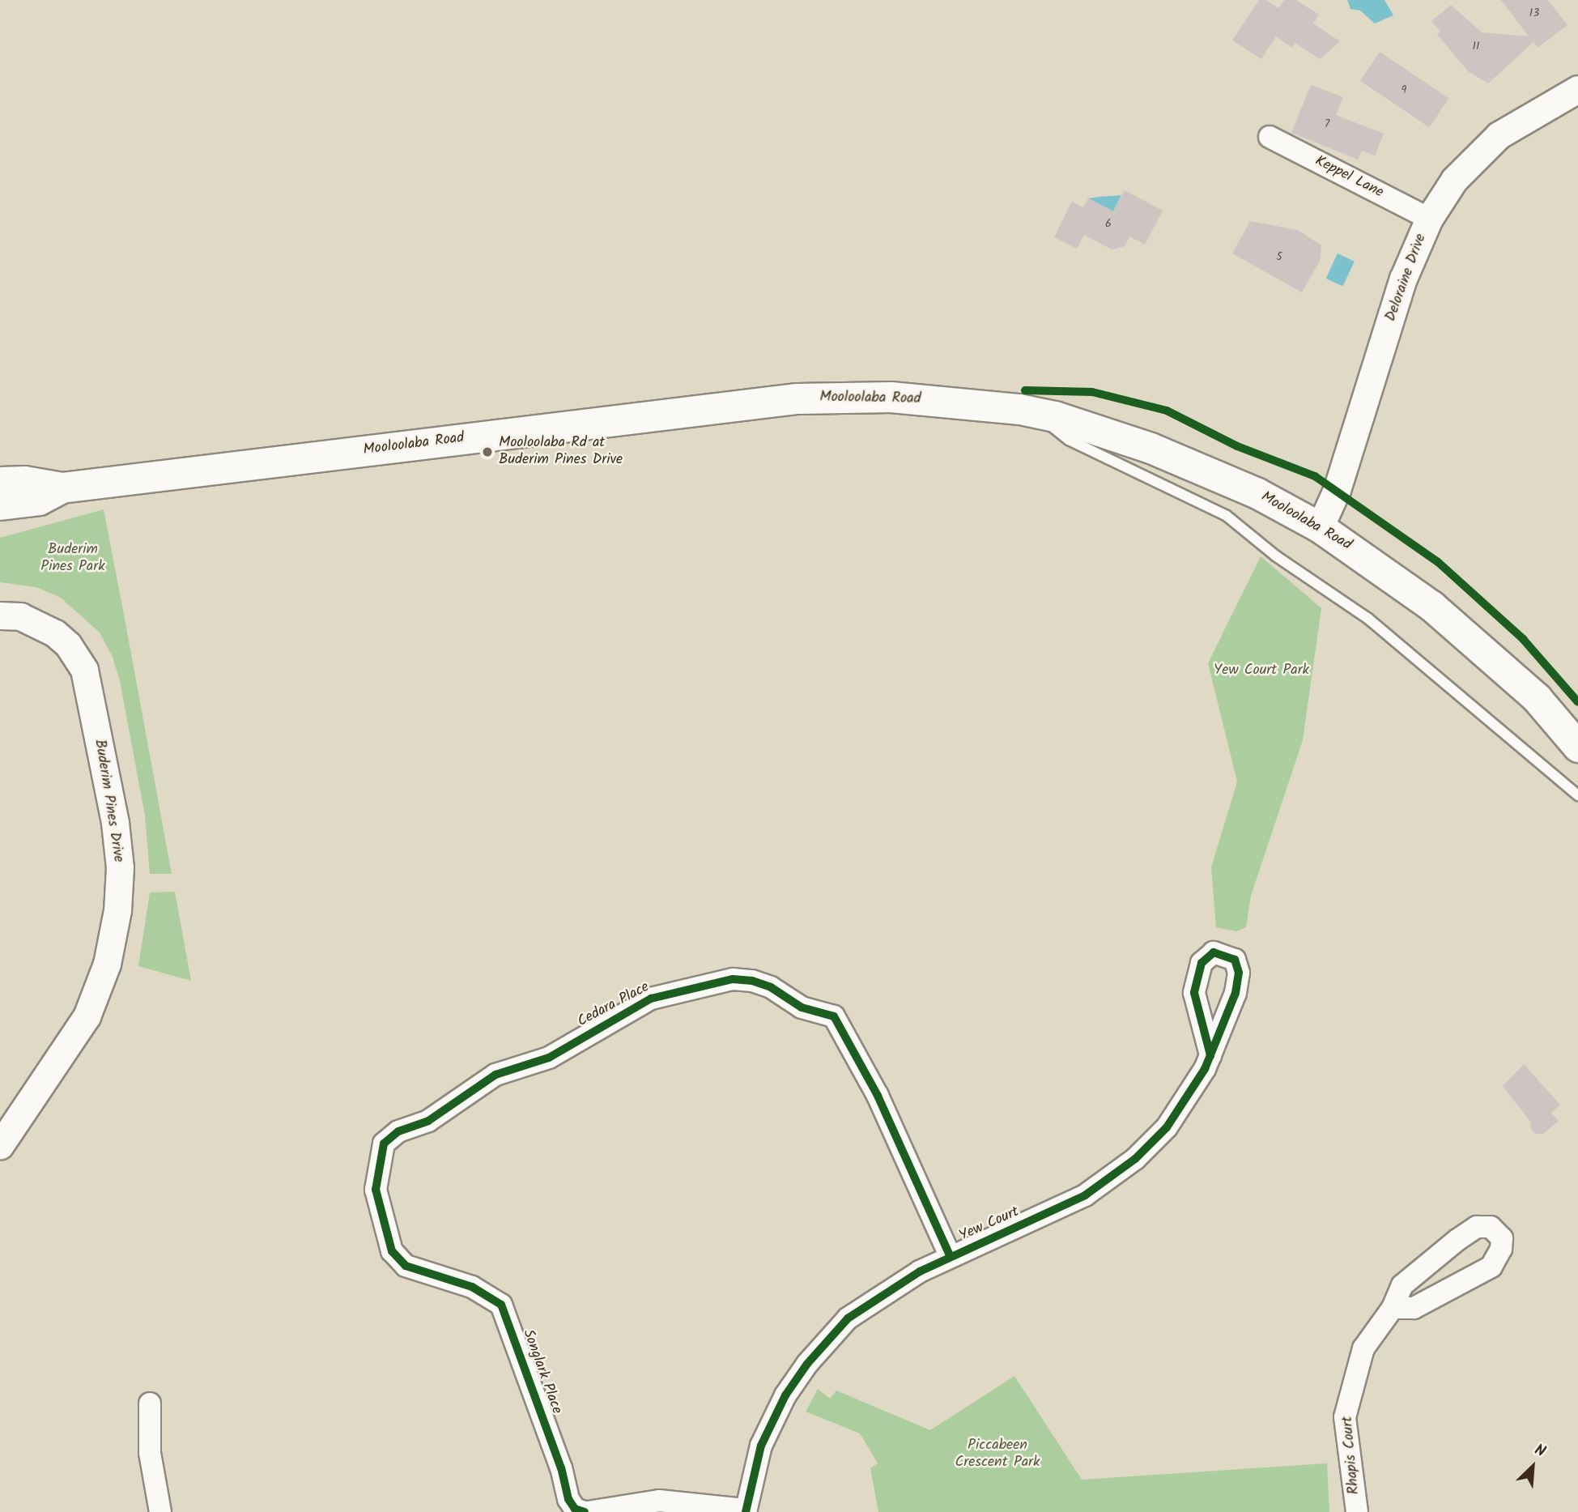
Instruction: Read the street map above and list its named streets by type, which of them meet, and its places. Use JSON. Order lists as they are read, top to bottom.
{
  "streets": {
    "main road": ["Mooloolaba Road"],
    "street": [
      "Keppel Lane",
      "Deloraine Drive",
      "Buderim Pines Drive",
      "Cedara Place",
      "Yew Court",
      "Songlark Place",
      "Rhapis Court"
    ]
  },
  "crossings": [
    ["Keppel Lane", "Deloraine Drive"],
    ["Deloraine Drive", "Mooloolaba Road"],
    ["Cedara Place", "Yew Court"],
    ["Cedara Place", "Songlark Place"],
    ["Yew Court", "Songlark Place"]
  ],
  "parks": ["Buderim Pines Park", "Yew Court Park", "Piccabeen Crescent Park"],
  "places": ["Mooloolaba Rd at Buderim Pines Drive"],
  "house_numbers": [
    "13",
    "11",
    "9",
    "7",
    "6",
    "5"
  ],
  "north": "top right"
}
